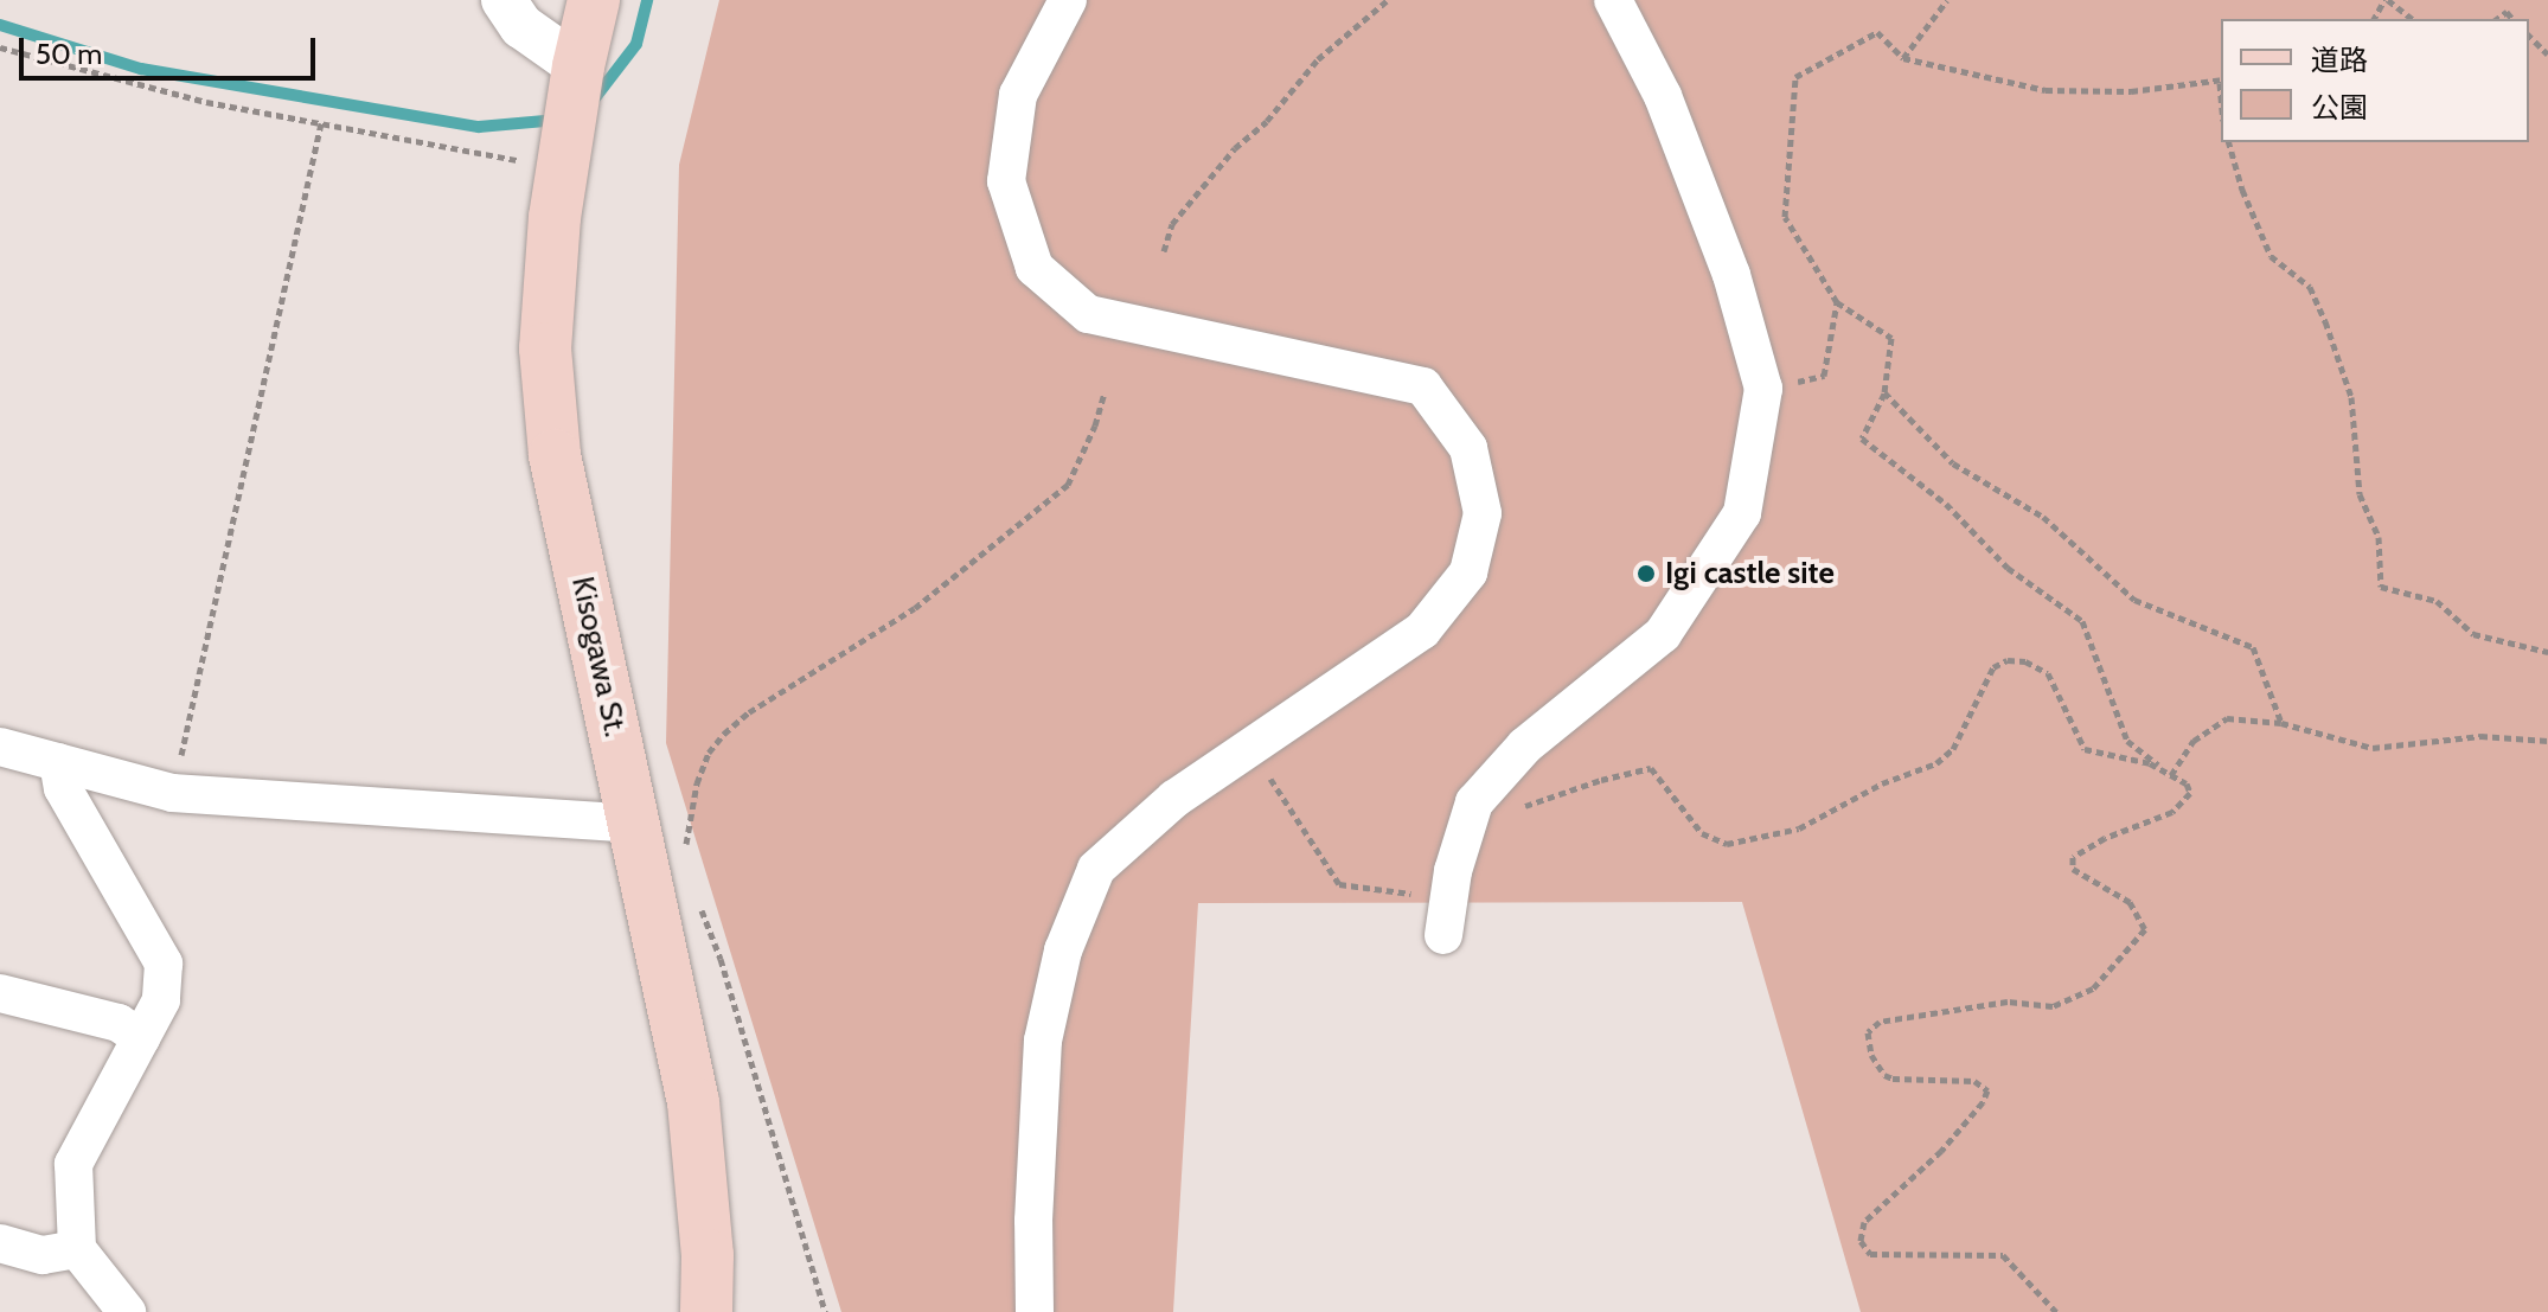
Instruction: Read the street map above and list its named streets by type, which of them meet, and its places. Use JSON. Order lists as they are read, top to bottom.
{
  "streets": {
    "main road": ["Kisogawa St."]
  },
  "places": ["Igi castle site"],
  "legend": ["道路", "公園"],
  "scale_bar": "50 m"
}
